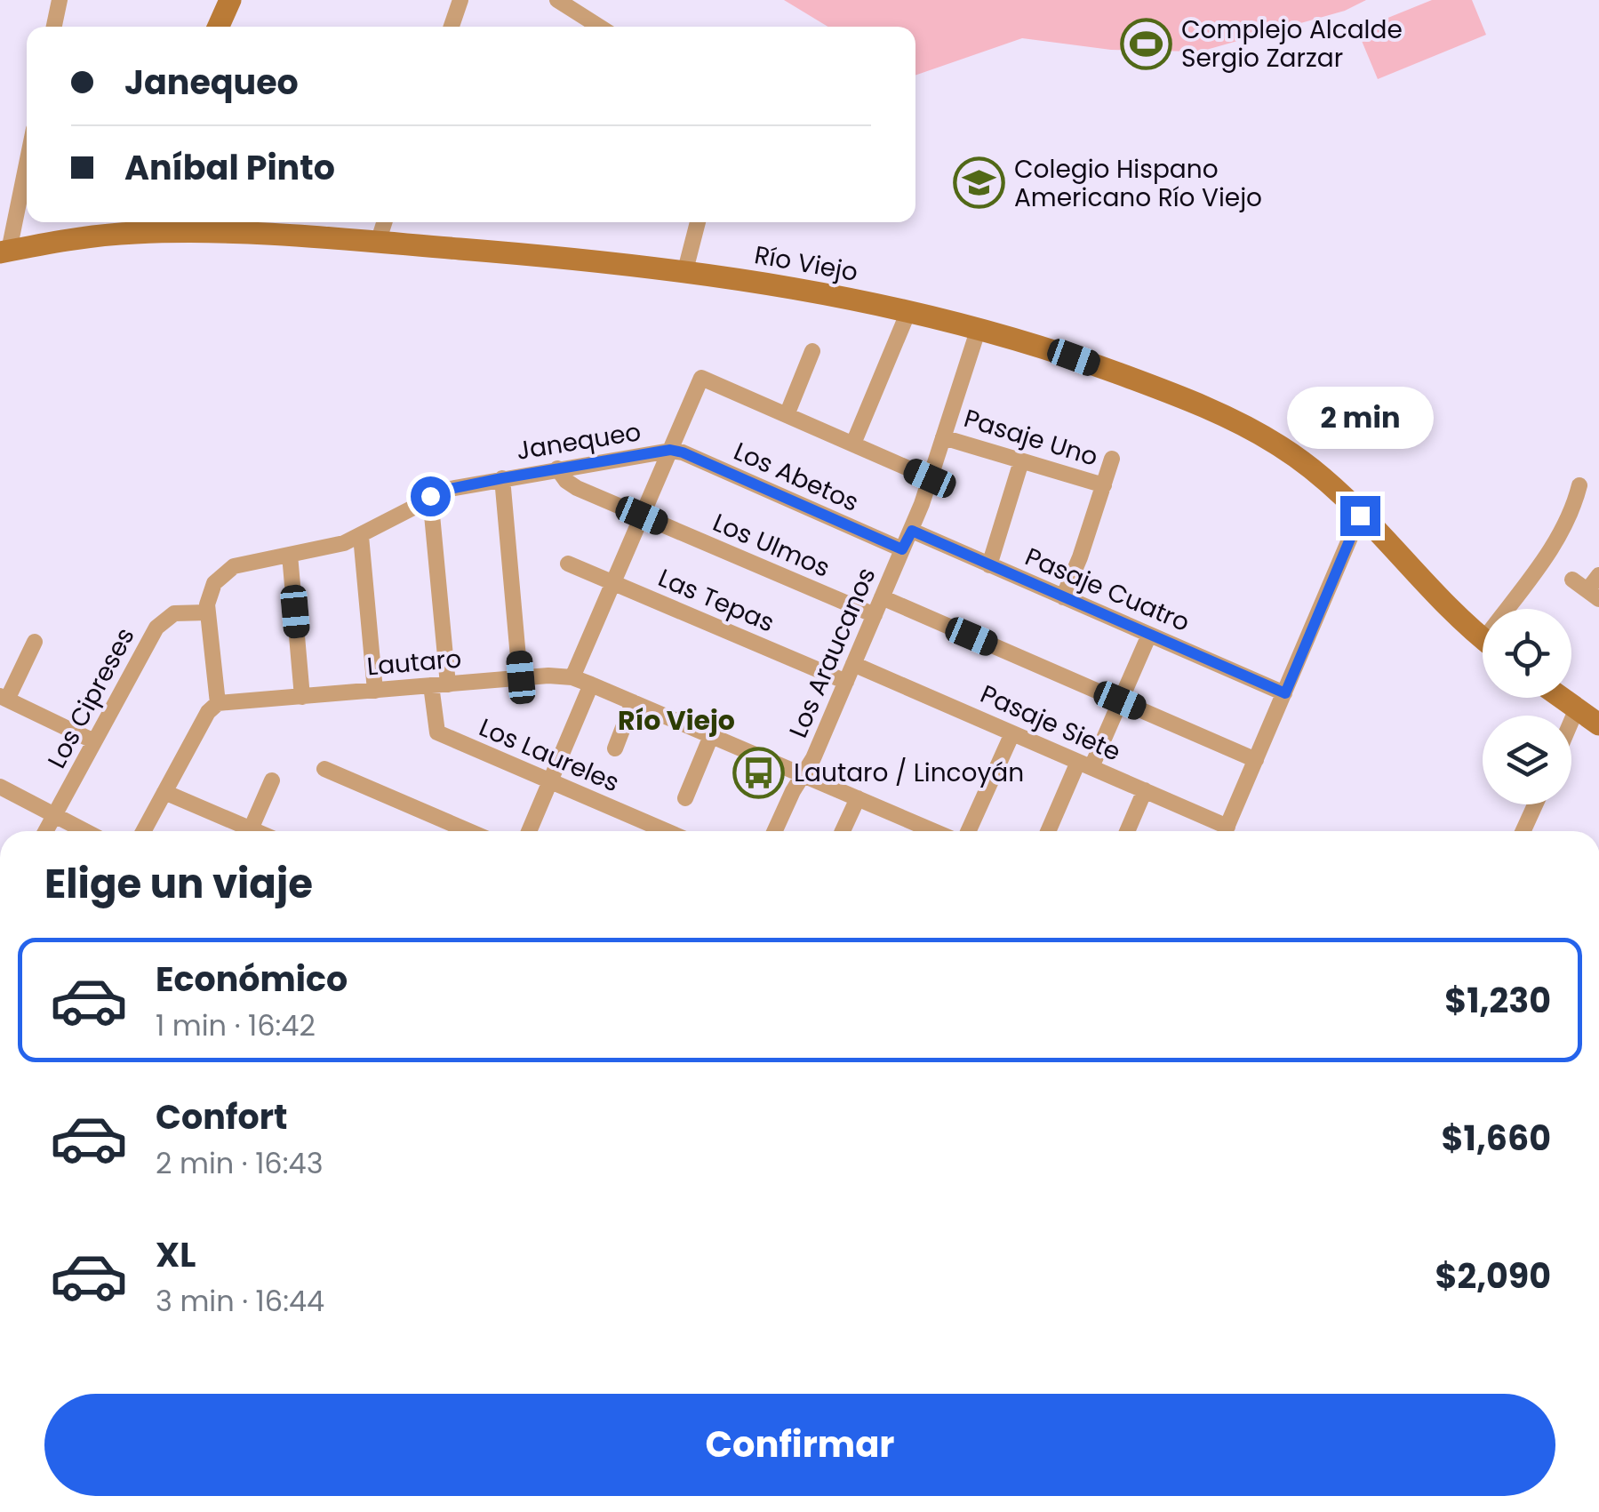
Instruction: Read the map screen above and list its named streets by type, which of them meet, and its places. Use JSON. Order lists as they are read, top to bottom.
{
  "streets": {
    "main road": ["Río Viejo"],
    "street": [
      "Pasaje Uno",
      "Janequeo",
      "Los Abetos",
      "Los Ulmos",
      "Pasaje Cuatro",
      "Las Tepas",
      "Los Araucanos",
      "Lautaro",
      "Los Cipreses",
      "Pasaje Siete",
      "Los Laureles"
    ]
  },
  "crossings": [
    ["Río Viejo", "Los Araucanos"],
    ["Pasaje Uno", "Los Araucanos"],
    ["Janequeo", "Los Abetos"],
    ["Janequeo", "Los Ulmos"],
    ["Janequeo", "Lautaro"],
    ["Janequeo", "Los Cipreses"],
    ["Los Abetos", "Los Araucanos"],
    ["Los Ulmos", "Los Araucanos"],
    ["Pasaje Cuatro", "Los Araucanos"],
    ["Las Tepas", "Los Araucanos"],
    ["Los Araucanos", "Lautaro"],
    ["Los Araucanos", "Pasaje Siete"],
    ["Lautaro", "Los Laureles"]
  ],
  "districts": ["Río Viejo"],
  "places": {
    "sports": ["Complejo Alcalde Sergio Zarzar"],
    "school or university": ["Colegio Hispano Americano Río Viejo"],
    "bus stop": ["Lautaro / Lincoyán"]
  },
  "page": {
    "banner": ["Janequeo", "Aníbal Pinto"],
    "bubble": "2 min",
    "heading": "Elige un viaje",
    "list": [
      {
        "name": "Económico",
        "note": "1 min · 16:42",
        "value": "$1,230"
      },
      {
        "name": "Confort",
        "note": "2 min · 16:43",
        "value": "$1,660"
      },
      {
        "name": "XL",
        "note": "3 min · 16:44",
        "value": "$2,090"
      }
    ],
    "buttons": "Confirmar"
  }
}
